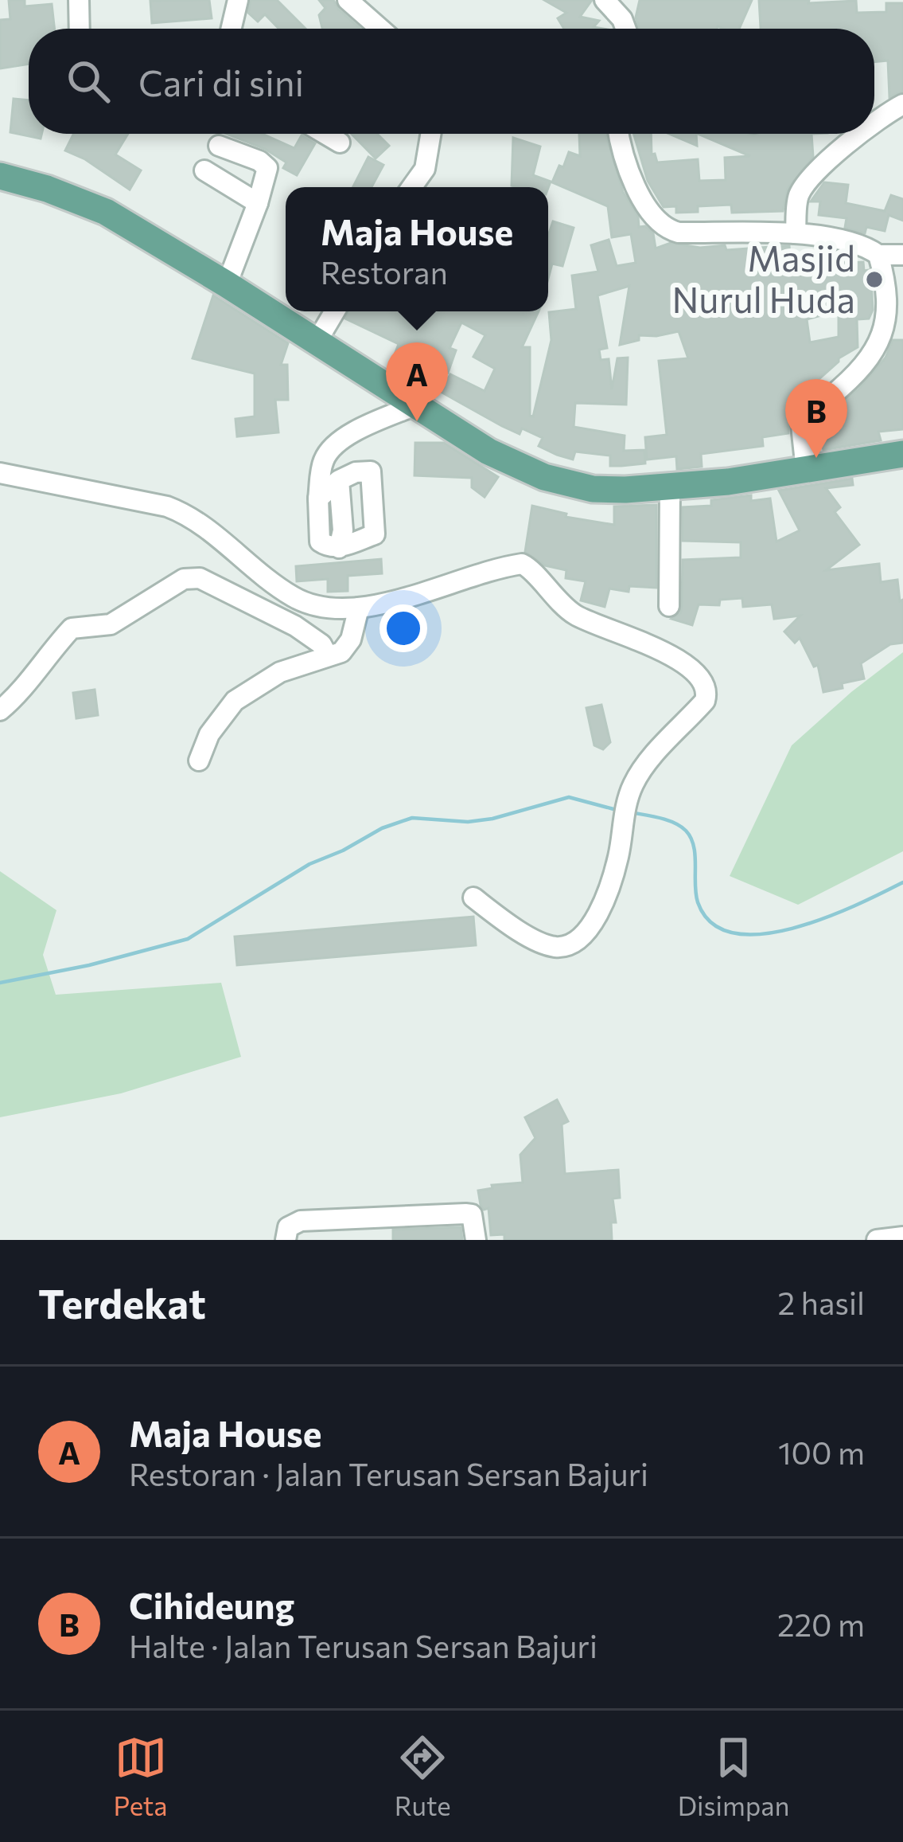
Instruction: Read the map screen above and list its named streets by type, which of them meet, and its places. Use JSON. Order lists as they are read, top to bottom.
{
  "places": ["Masjid Nurul Huda"],
  "page": {
    "search": "Cari di sini",
    "popup": ["Maja House", "Restoran"],
    "pins": ["A", "B"],
    "heading": ["Terdekat", "2 hasil"],
    "list": [
      {
        "mark": "A",
        "name": "Maja House",
        "note": "Restoran · Jalan Terusan Sersan Bajuri",
        "value": "100 m"
      },
      {
        "mark": "B",
        "name": "Cihideung",
        "note": "Halte · Jalan Terusan Sersan Bajuri",
        "value": "220 m"
      }
    ],
    "nav": ["Peta", "Rute", "Disimpan"]
  }
}
